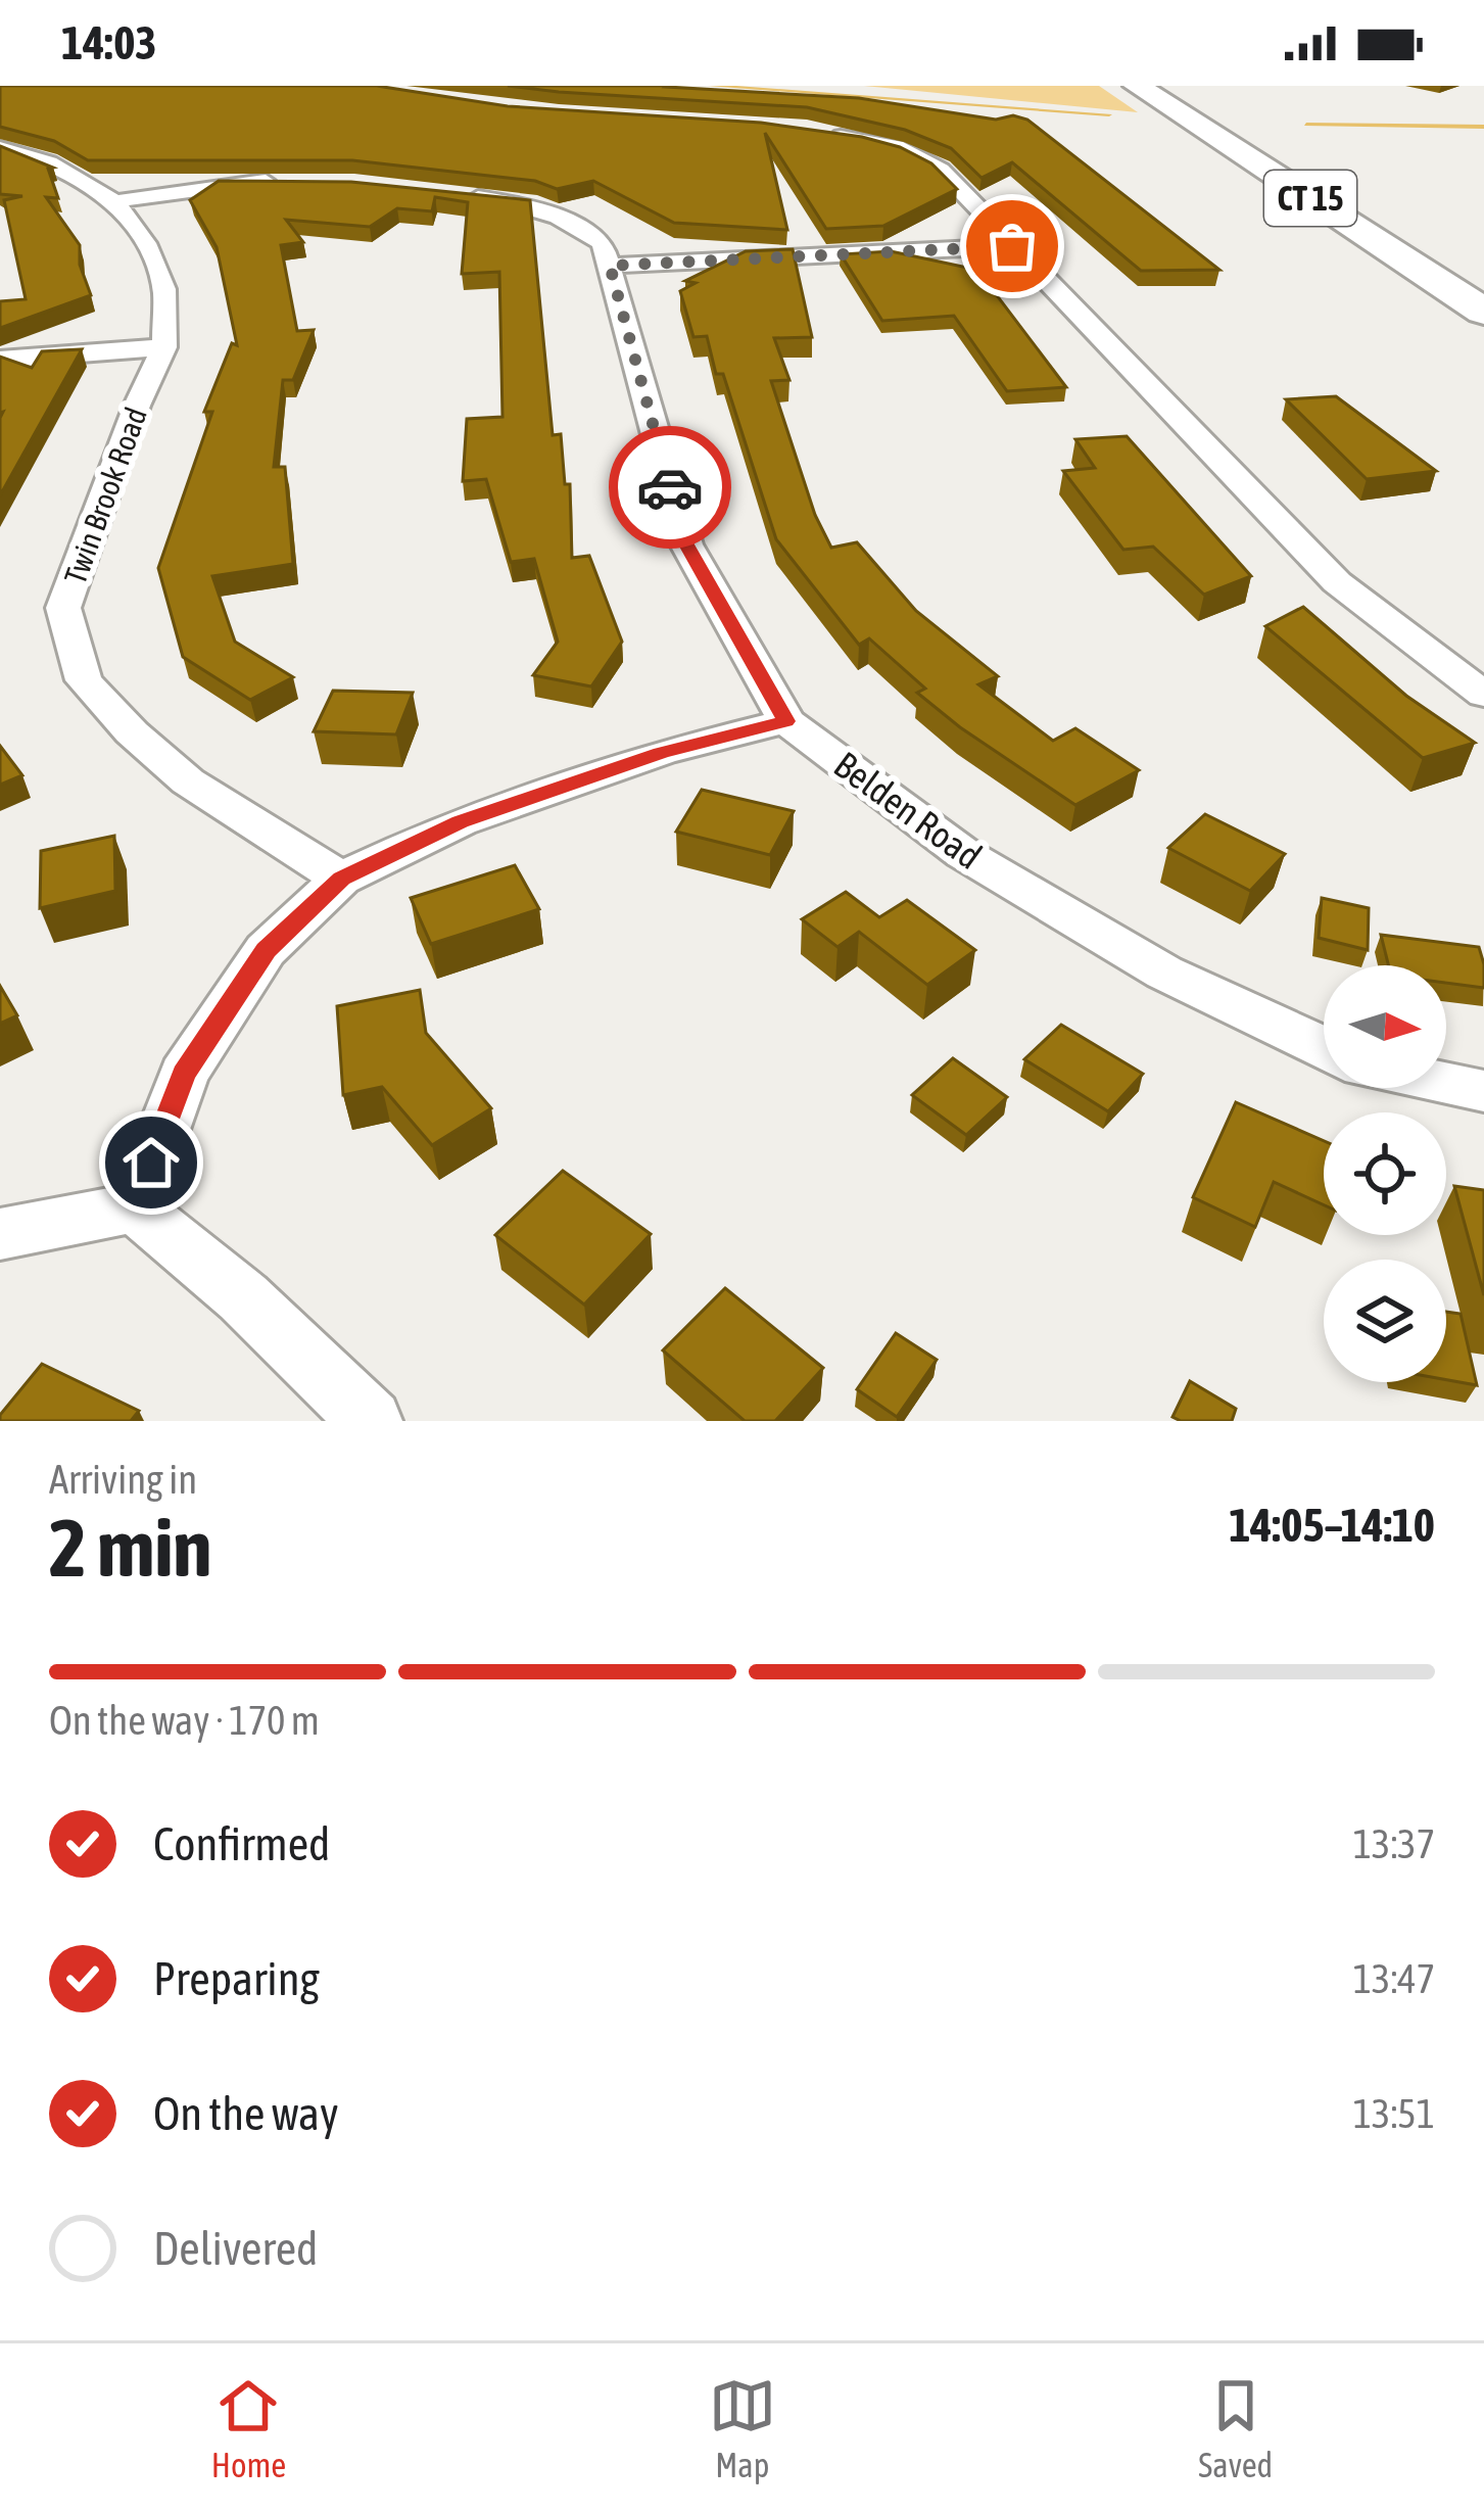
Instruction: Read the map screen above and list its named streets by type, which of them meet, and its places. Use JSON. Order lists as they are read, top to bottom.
{
  "streets": {
    "highway": ["CT 15"],
    "street": ["Twin Brook Road", "Belden Road"]
  },
  "north": "right",
  "page": {
    "status": "14:03",
    "heading": ["2 min", "Arriving in", "14:05–14:10"],
    "bar": "On the way · 170 m",
    "list": [
      ["Confirmed", "13:37"],
      ["Preparing", "13:47"],
      ["On the way", "13:51"],
      "Delivered"
    ],
    "tabs": ["Home", "Map", "Saved"]
  }
}
